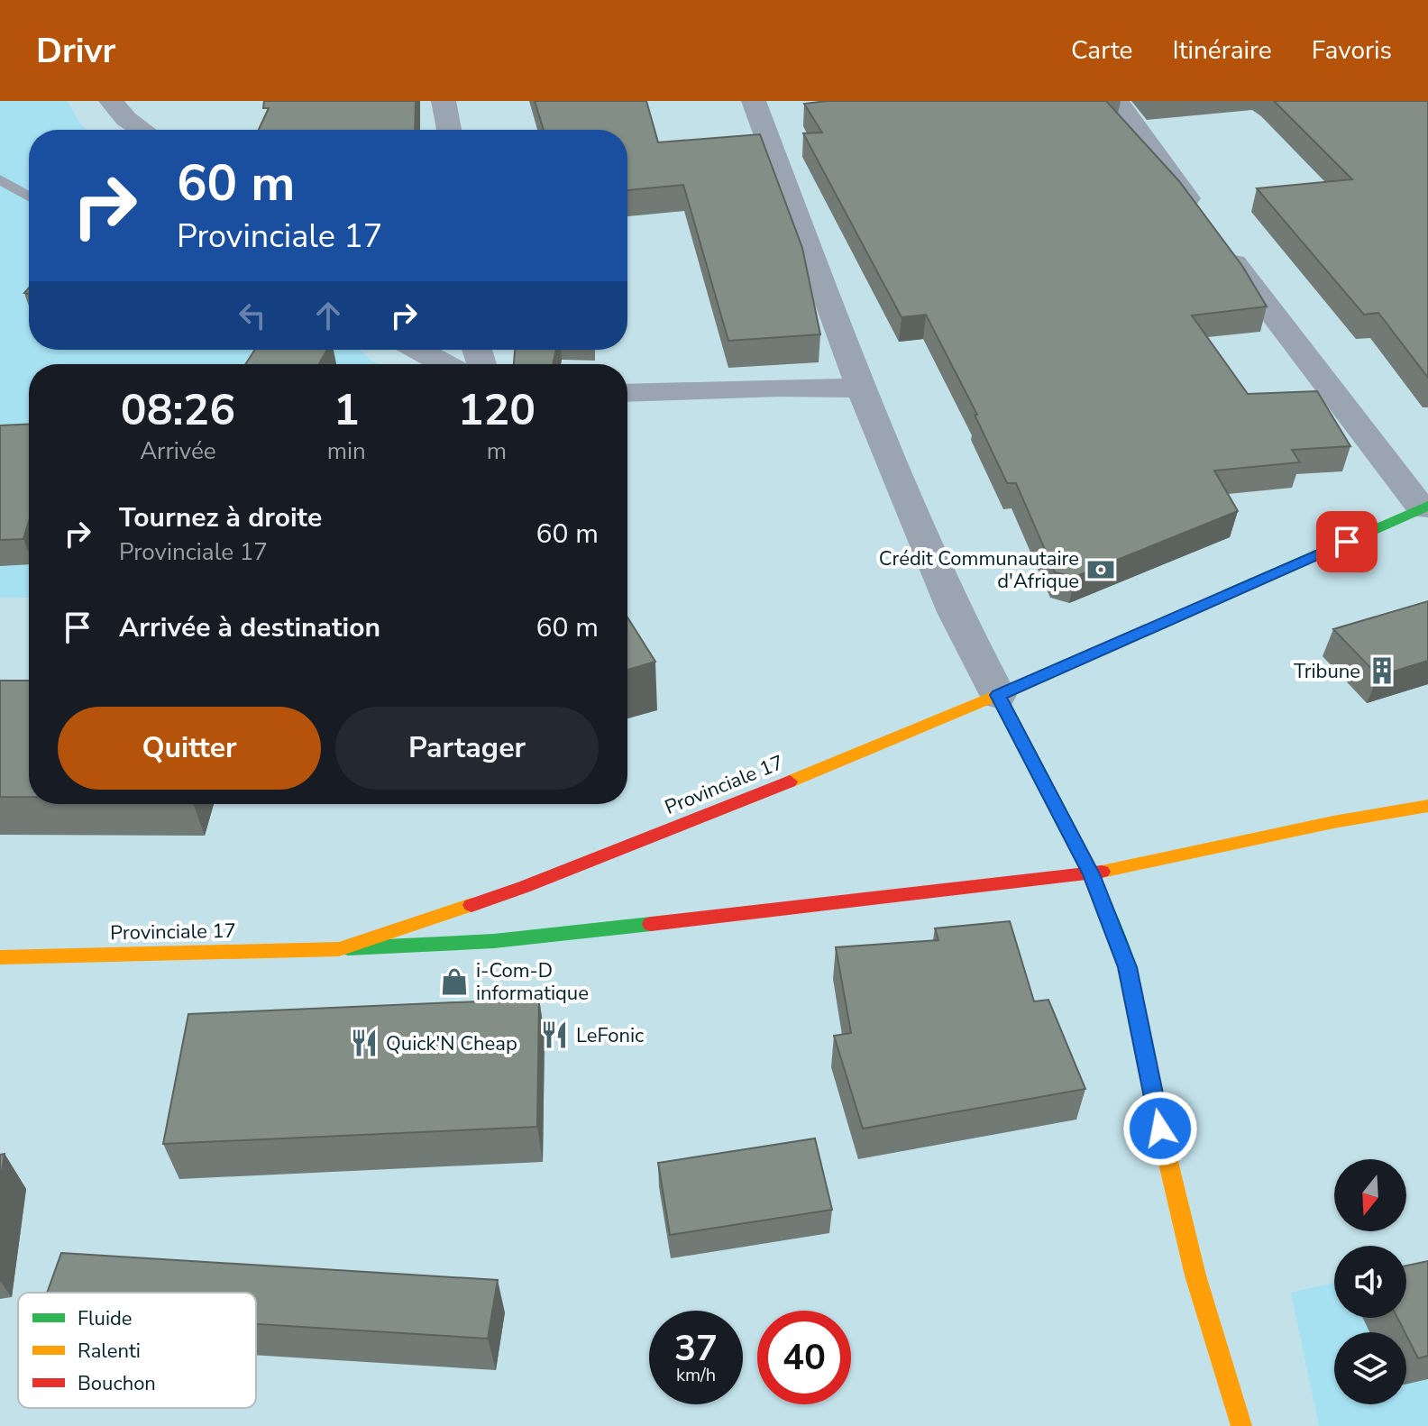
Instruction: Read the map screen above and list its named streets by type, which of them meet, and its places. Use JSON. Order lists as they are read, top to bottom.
{
  "streets": {
    "street": ["Provinciale 17"]
  },
  "places": {
    "bank": ["Crédit Communautaire d'Afrique"],
    "building": ["Tribune"],
    "shop": ["i-Com-D informatique"],
    "restaurant": ["LeFonic", "Quick'N Cheap"]
  },
  "legend": ["Fluide", "Ralenti", "Bouchon"],
  "north": "bottom",
  "page": {
    "header": "Drivr",
    "nav": ["Carte", "Itinéraire", "Favoris"],
    "turn": ["60 m", "Provinciale 17"],
    "eta": [
      "08:26",
      "Arrivée",
      "1",
      "min",
      "120",
      "m"
    ],
    "list": [
      {
        "name": "Tournez à droite",
        "note": "Provinciale 17",
        "value": "60 m"
      },
      {
        "name": "Arrivée à destination",
        "value": "60 m"
      }
    ],
    "buttons": ["Quitter", "Partager"],
    "speed": "37 km/h",
    "limit": "40"
  }
}
